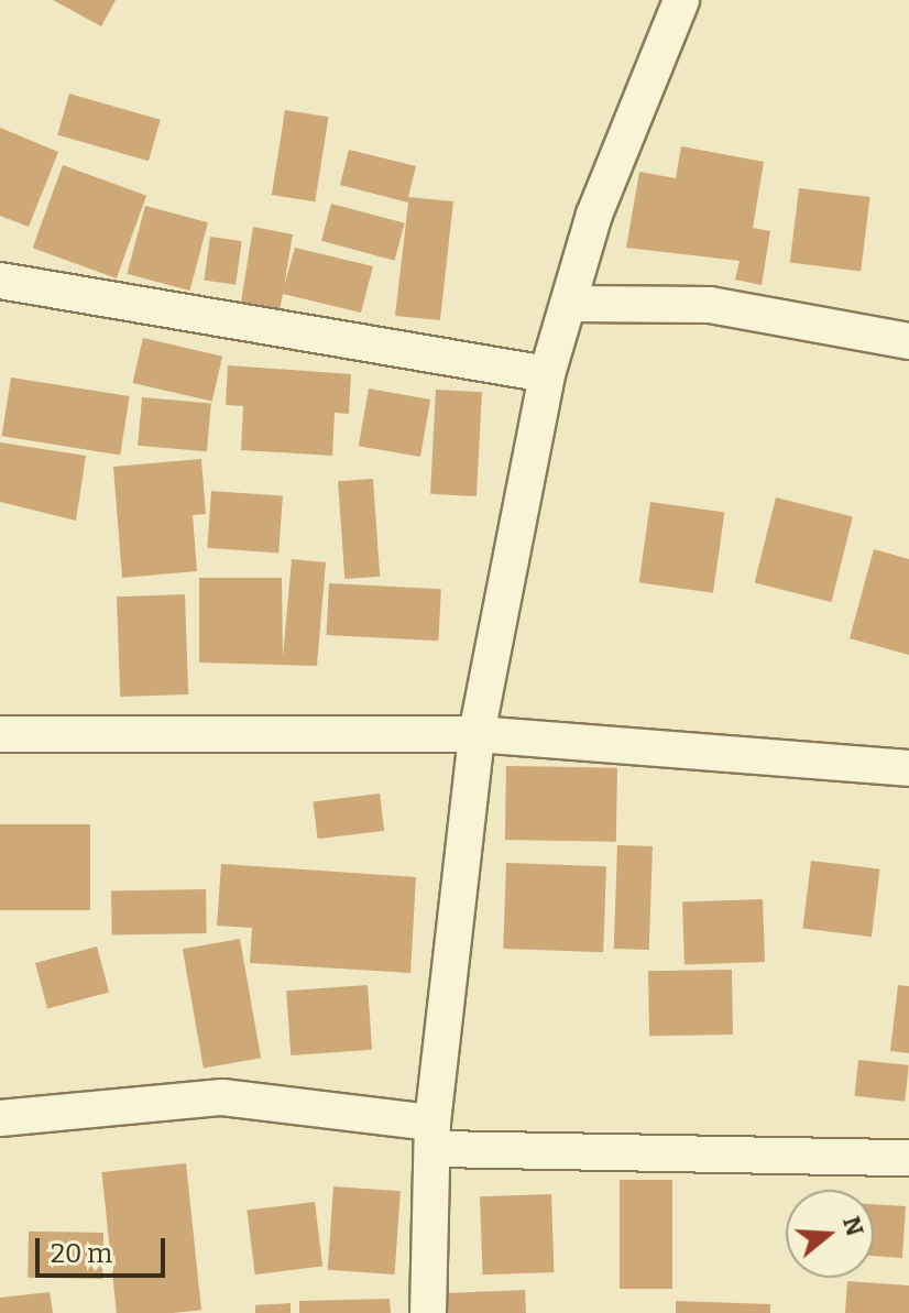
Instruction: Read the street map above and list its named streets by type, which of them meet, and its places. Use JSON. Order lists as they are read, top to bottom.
{
  "scale_bar": "20 m",
  "north": "right"
}
